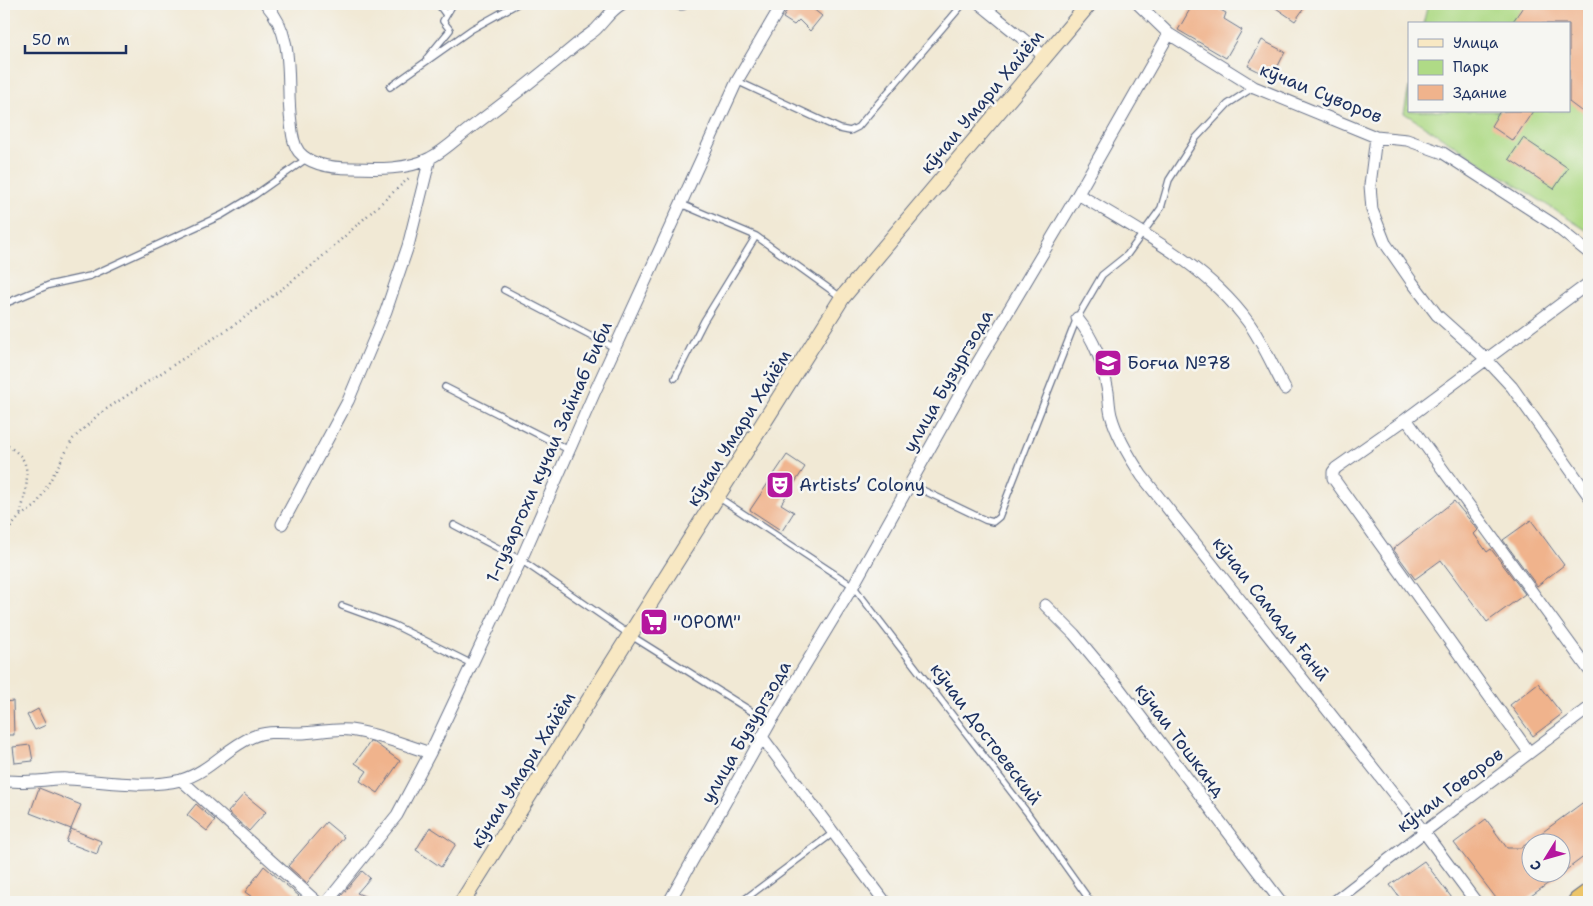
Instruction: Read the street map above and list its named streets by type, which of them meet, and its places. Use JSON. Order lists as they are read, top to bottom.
{
  "streets": {
    "main road": ["кӯчаи Умари Хайём"],
    "street": [
      "кӯчаи Суворов",
      "улица Бузургзода",
      "1-гузаргохи кучаи Зайнаб Биби",
      "кӯчаи Самади Ғанӣ",
      "кӯчаи Тошканд",
      "кӯчаи Говоров"
    ],
    "lane": ["кӯчаи Достоевский"]
  },
  "crossings": [
    ["кӯчаи Суворов", "улица Бузургзода"],
    ["кӯчаи Умари Хайём", "кӯчаи Достоевский"],
    ["улица Бузургзода", "кӯчаи Достоевский"],
    ["кӯчаи Самади Ғанӣ", "кӯчаи Говоров"]
  ],
  "places": {
    "school or university": ["Боғча №78"],
    "theatre": ["Artists’ Colony"],
    "supermarket": ["\"OPOM\""]
  },
  "legend": ["Улица", "Парк", "Здание"],
  "scale_bar": "50 m",
  "north": "bottom left"
}
